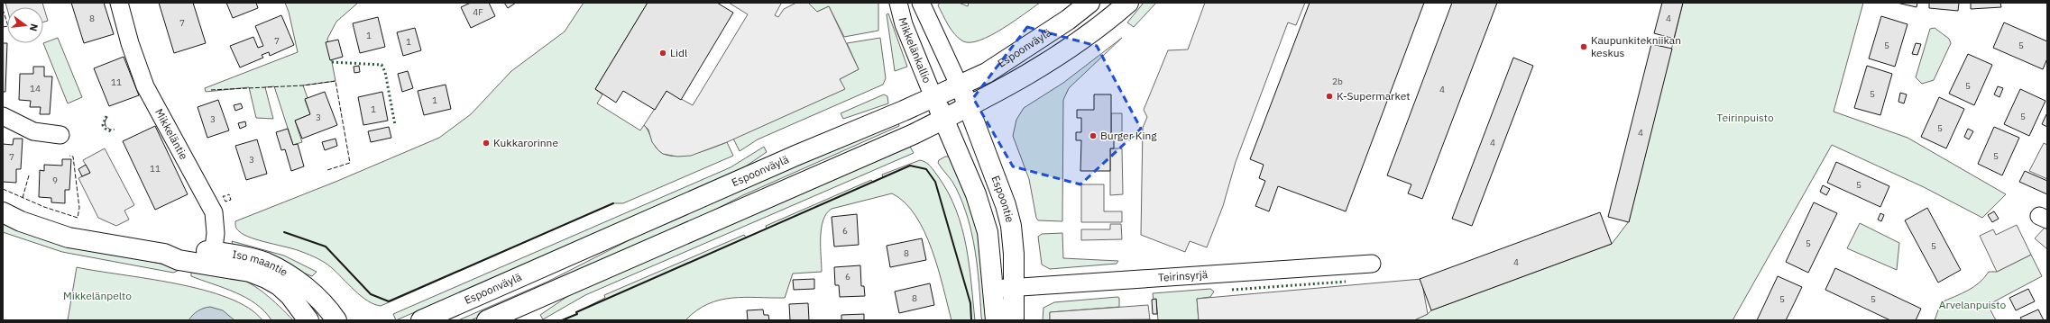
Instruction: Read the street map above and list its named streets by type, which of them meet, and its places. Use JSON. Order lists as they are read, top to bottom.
{
  "streets": {
    "main road": ["Espoonväylä", "Espoontie", "Iso maantie"],
    "street": ["Mikkelänkallio", "Mikkeläntie", "Teirinsyrjä"]
  },
  "crossings": [
    ["Espoonväylä", "Mikkelänkallio"],
    ["Espoonväylä", "Espoontie"],
    ["Mikkelänkallio", "Espoontie"],
    ["Mikkeläntie", "Iso maantie"],
    ["Espoontie", "Teirinsyrjä"]
  ],
  "parks": ["Teirinpuisto", "Mikkelänpelto", "Arvelanpuisto"],
  "places": [
    "Kaupunkitekniikan keskus",
    "Lidl",
    "K-Supermarket",
    "Burger King",
    "Kukkarorinne"
  ],
  "house_numbers": [
    "4F",
    "8",
    "4",
    "7",
    "1",
    "7",
    "1",
    "5",
    "5",
    "2b",
    "11",
    "5",
    "14",
    "4",
    "5",
    "1",
    "1",
    "5",
    "3",
    "3",
    "5",
    "4",
    "4",
    "5",
    "7",
    "3",
    "11",
    "9",
    "5",
    "6",
    "5",
    "5",
    "8",
    "4",
    "6",
    "8",
    "5",
    "5"
  ],
  "north": "right"
}
